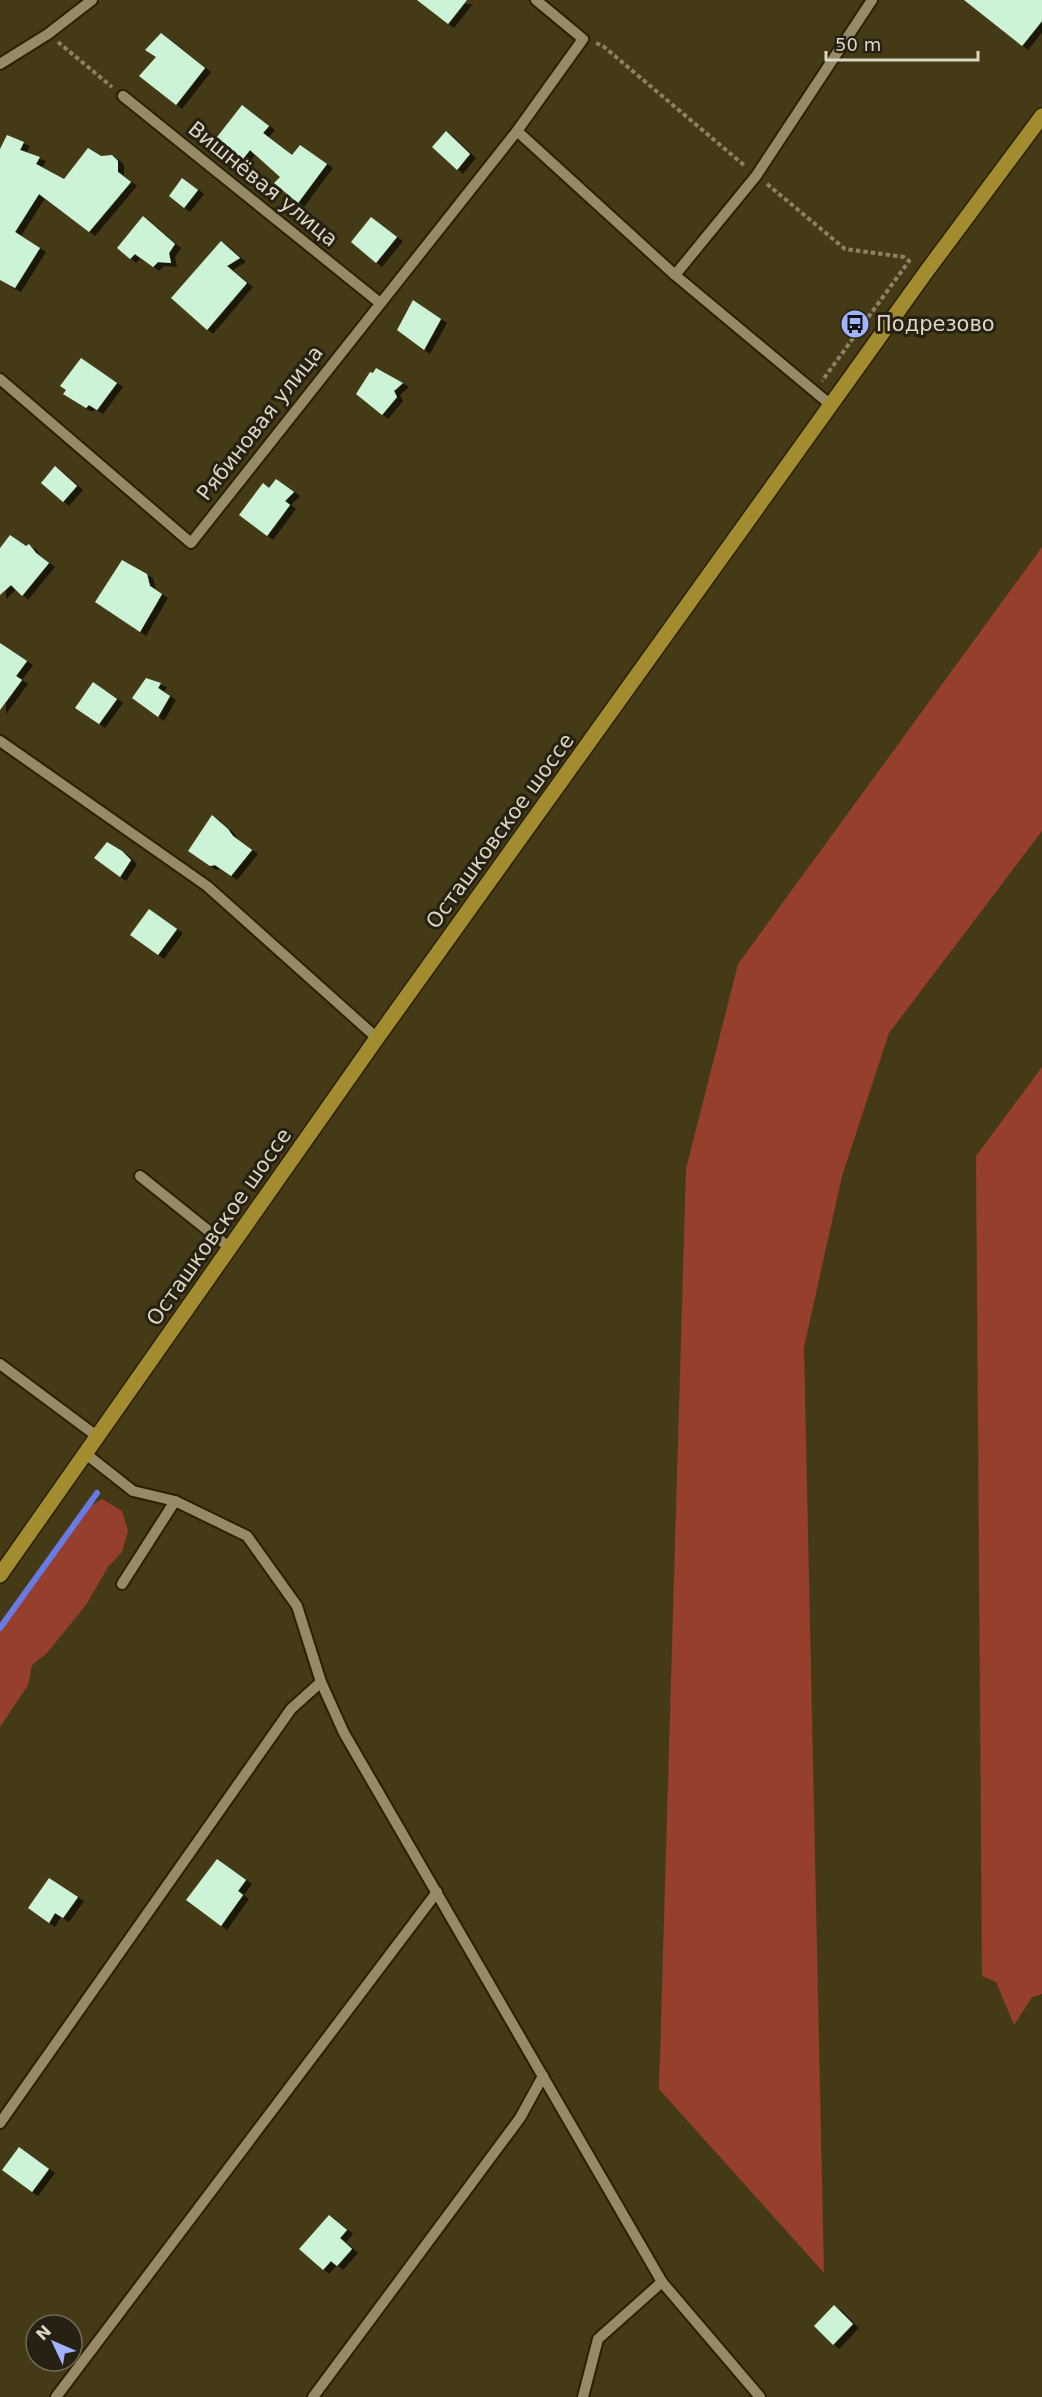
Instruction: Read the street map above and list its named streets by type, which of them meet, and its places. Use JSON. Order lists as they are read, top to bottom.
{
  "streets": {
    "main road": ["Осташковское шоссе"],
    "street": ["Вишнёвая улица", "Рябиновая улица"]
  },
  "crossings": [
    ["Вишнёвая улица", "Рябиновая улица"]
  ],
  "places": {
    "bus stop": ["Подрезово"]
  },
  "scale_bar": "50 m",
  "north": "top left"
}
